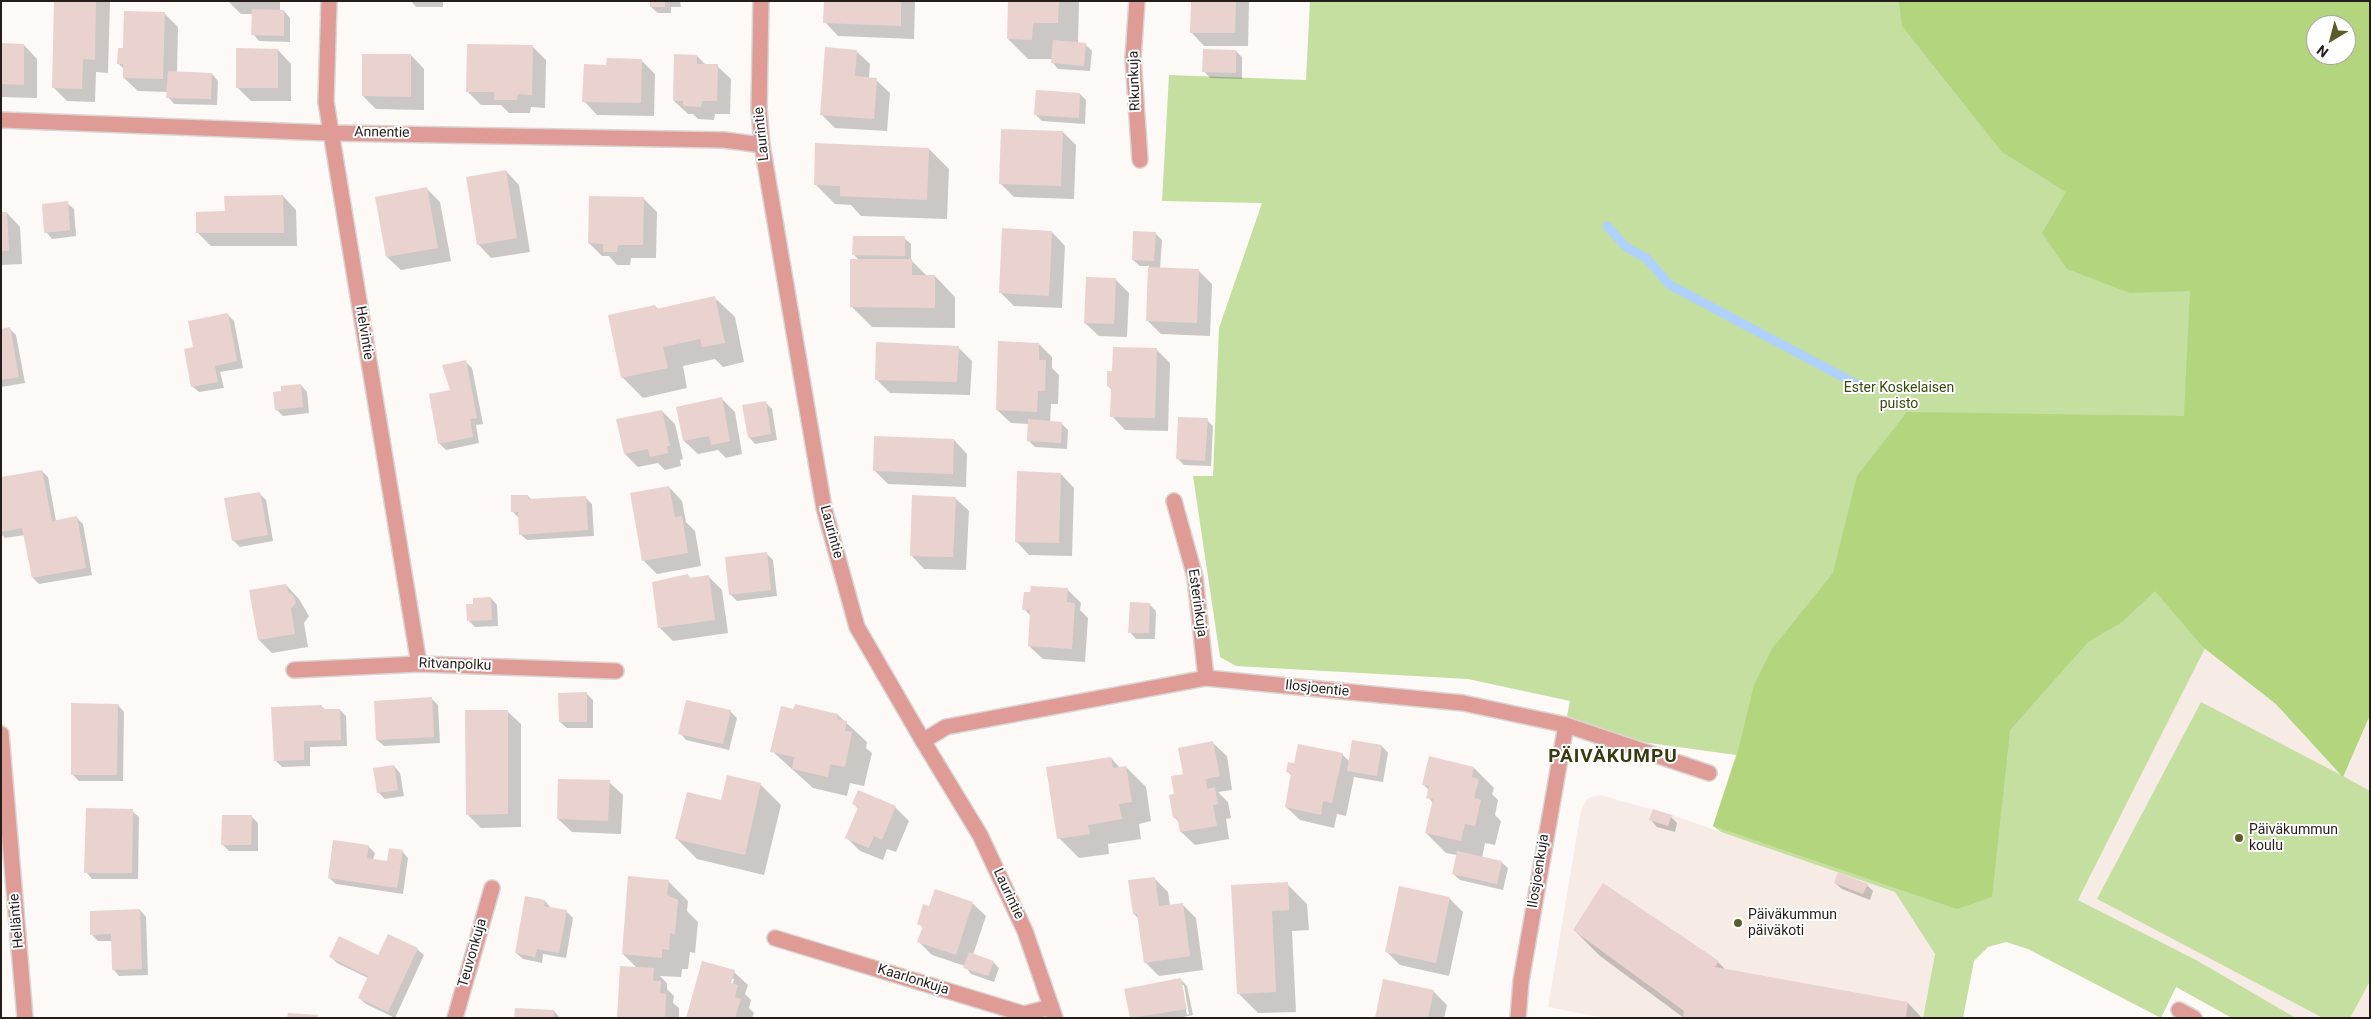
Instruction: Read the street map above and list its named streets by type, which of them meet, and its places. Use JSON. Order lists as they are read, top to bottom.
{
  "streets": {
    "street": [
      "Rikunkuja",
      "Annentie",
      "Laurintie",
      "Helvintie",
      "Esterinkuja",
      "Ritvanpolku",
      "Ilosjoentie",
      "Ilosjoenkuja",
      "Helläntie",
      "Teuvonkuja",
      "Kaarlonkuja"
    ]
  },
  "crossings": [
    ["Annentie", "Laurintie"],
    ["Annentie", "Helvintie"],
    ["Laurintie", "Ilosjoentie"],
    ["Laurintie", "Kaarlonkuja"],
    ["Helvintie", "Ritvanpolku"],
    ["Esterinkuja", "Ilosjoentie"],
    ["Ilosjoentie", "Ilosjoenkuja"]
  ],
  "districts": ["PÄIVÄKUMPU"],
  "parks": ["Ester Koskelaisen puisto"],
  "places": ["Päiväkummun koulu", "Päiväkummun päiväkoti"],
  "north": "bottom left"
}
